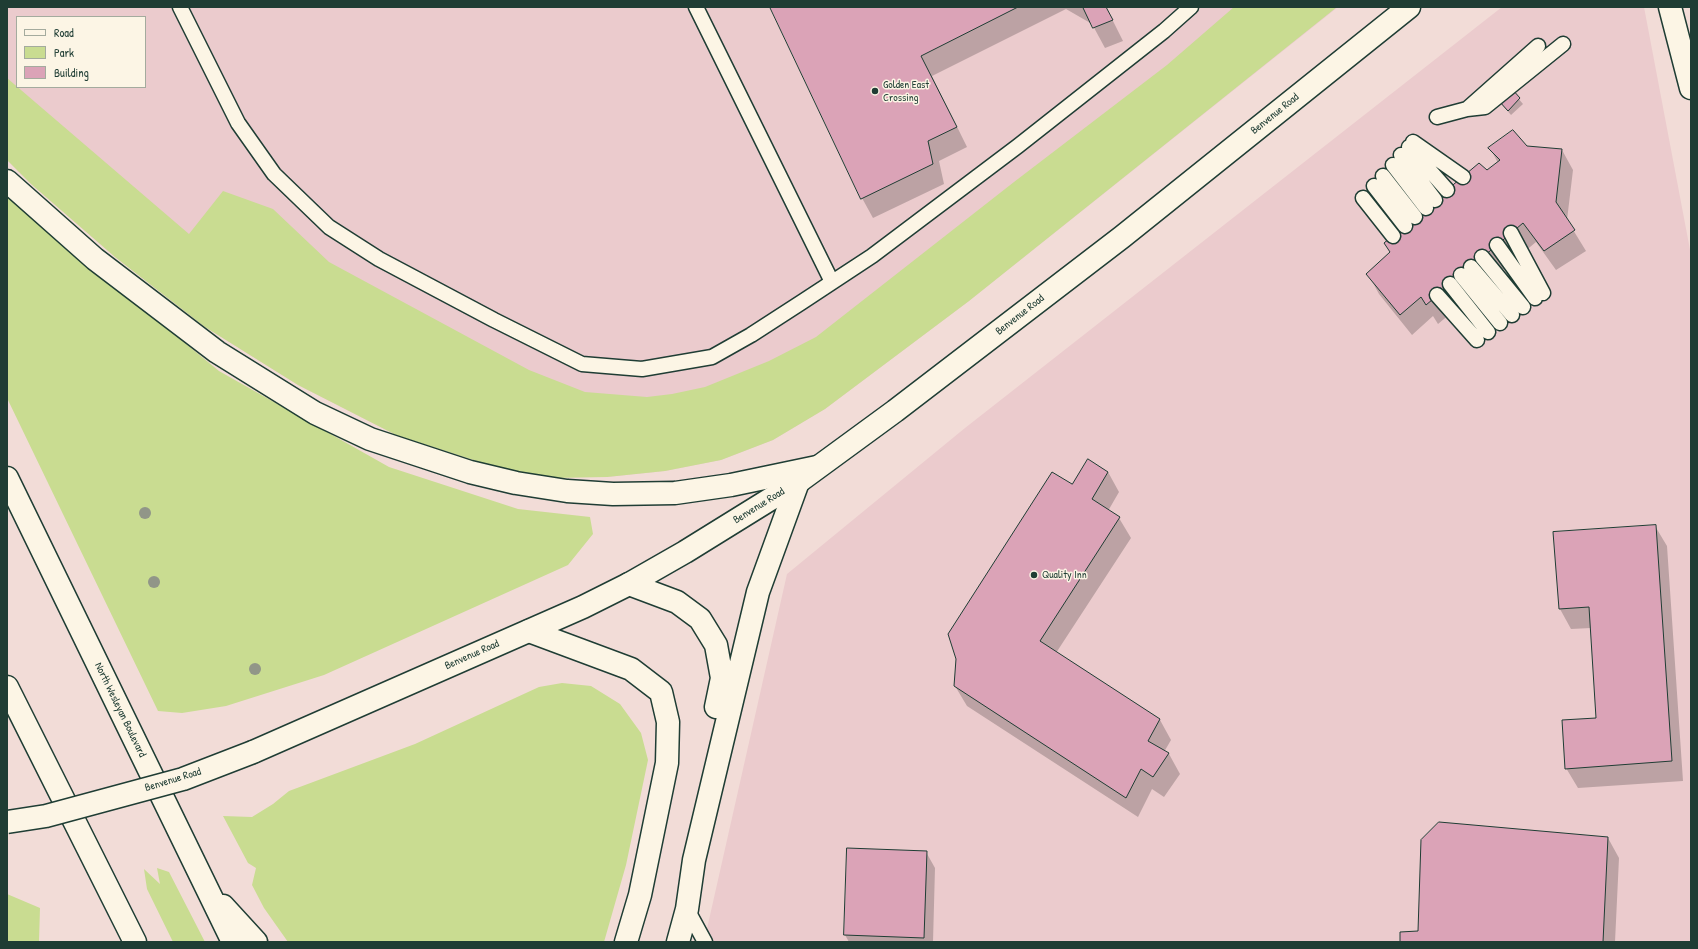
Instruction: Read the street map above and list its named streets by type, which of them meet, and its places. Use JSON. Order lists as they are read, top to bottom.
{
  "streets": {
    "main road": ["Benvenue Road", "North Wesleyan Boulevard"]
  },
  "places": ["Golden East Crossing", "Quality Inn"],
  "legend": ["Road", "Park", "Building"]
}
